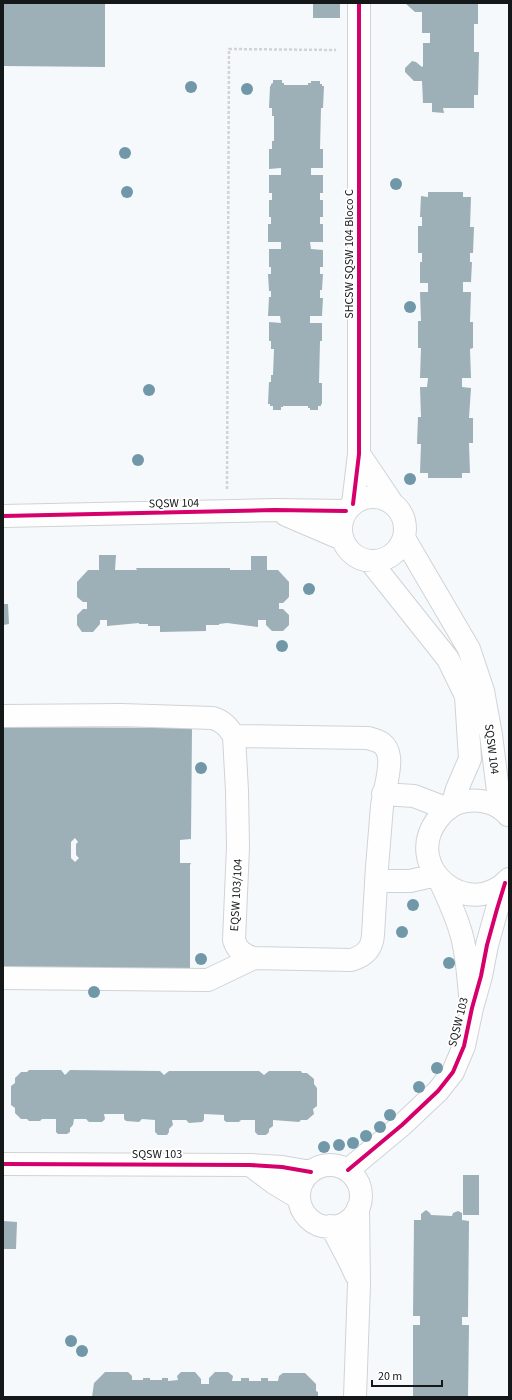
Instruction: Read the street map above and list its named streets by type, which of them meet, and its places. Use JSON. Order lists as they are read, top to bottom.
{
  "streets": {
    "street": [
      "SHCSW SQSW 104 Bloco C",
      "SQSW 104",
      "EQSW 103/104",
      "SQSW 103"
    ]
  },
  "crossings": [
    ["SHCSW SQSW 104 Bloco C", "SQSW 104"],
    ["SQSW 104", "SQSW 103"]
  ],
  "scale_bar": "20 m"
}
